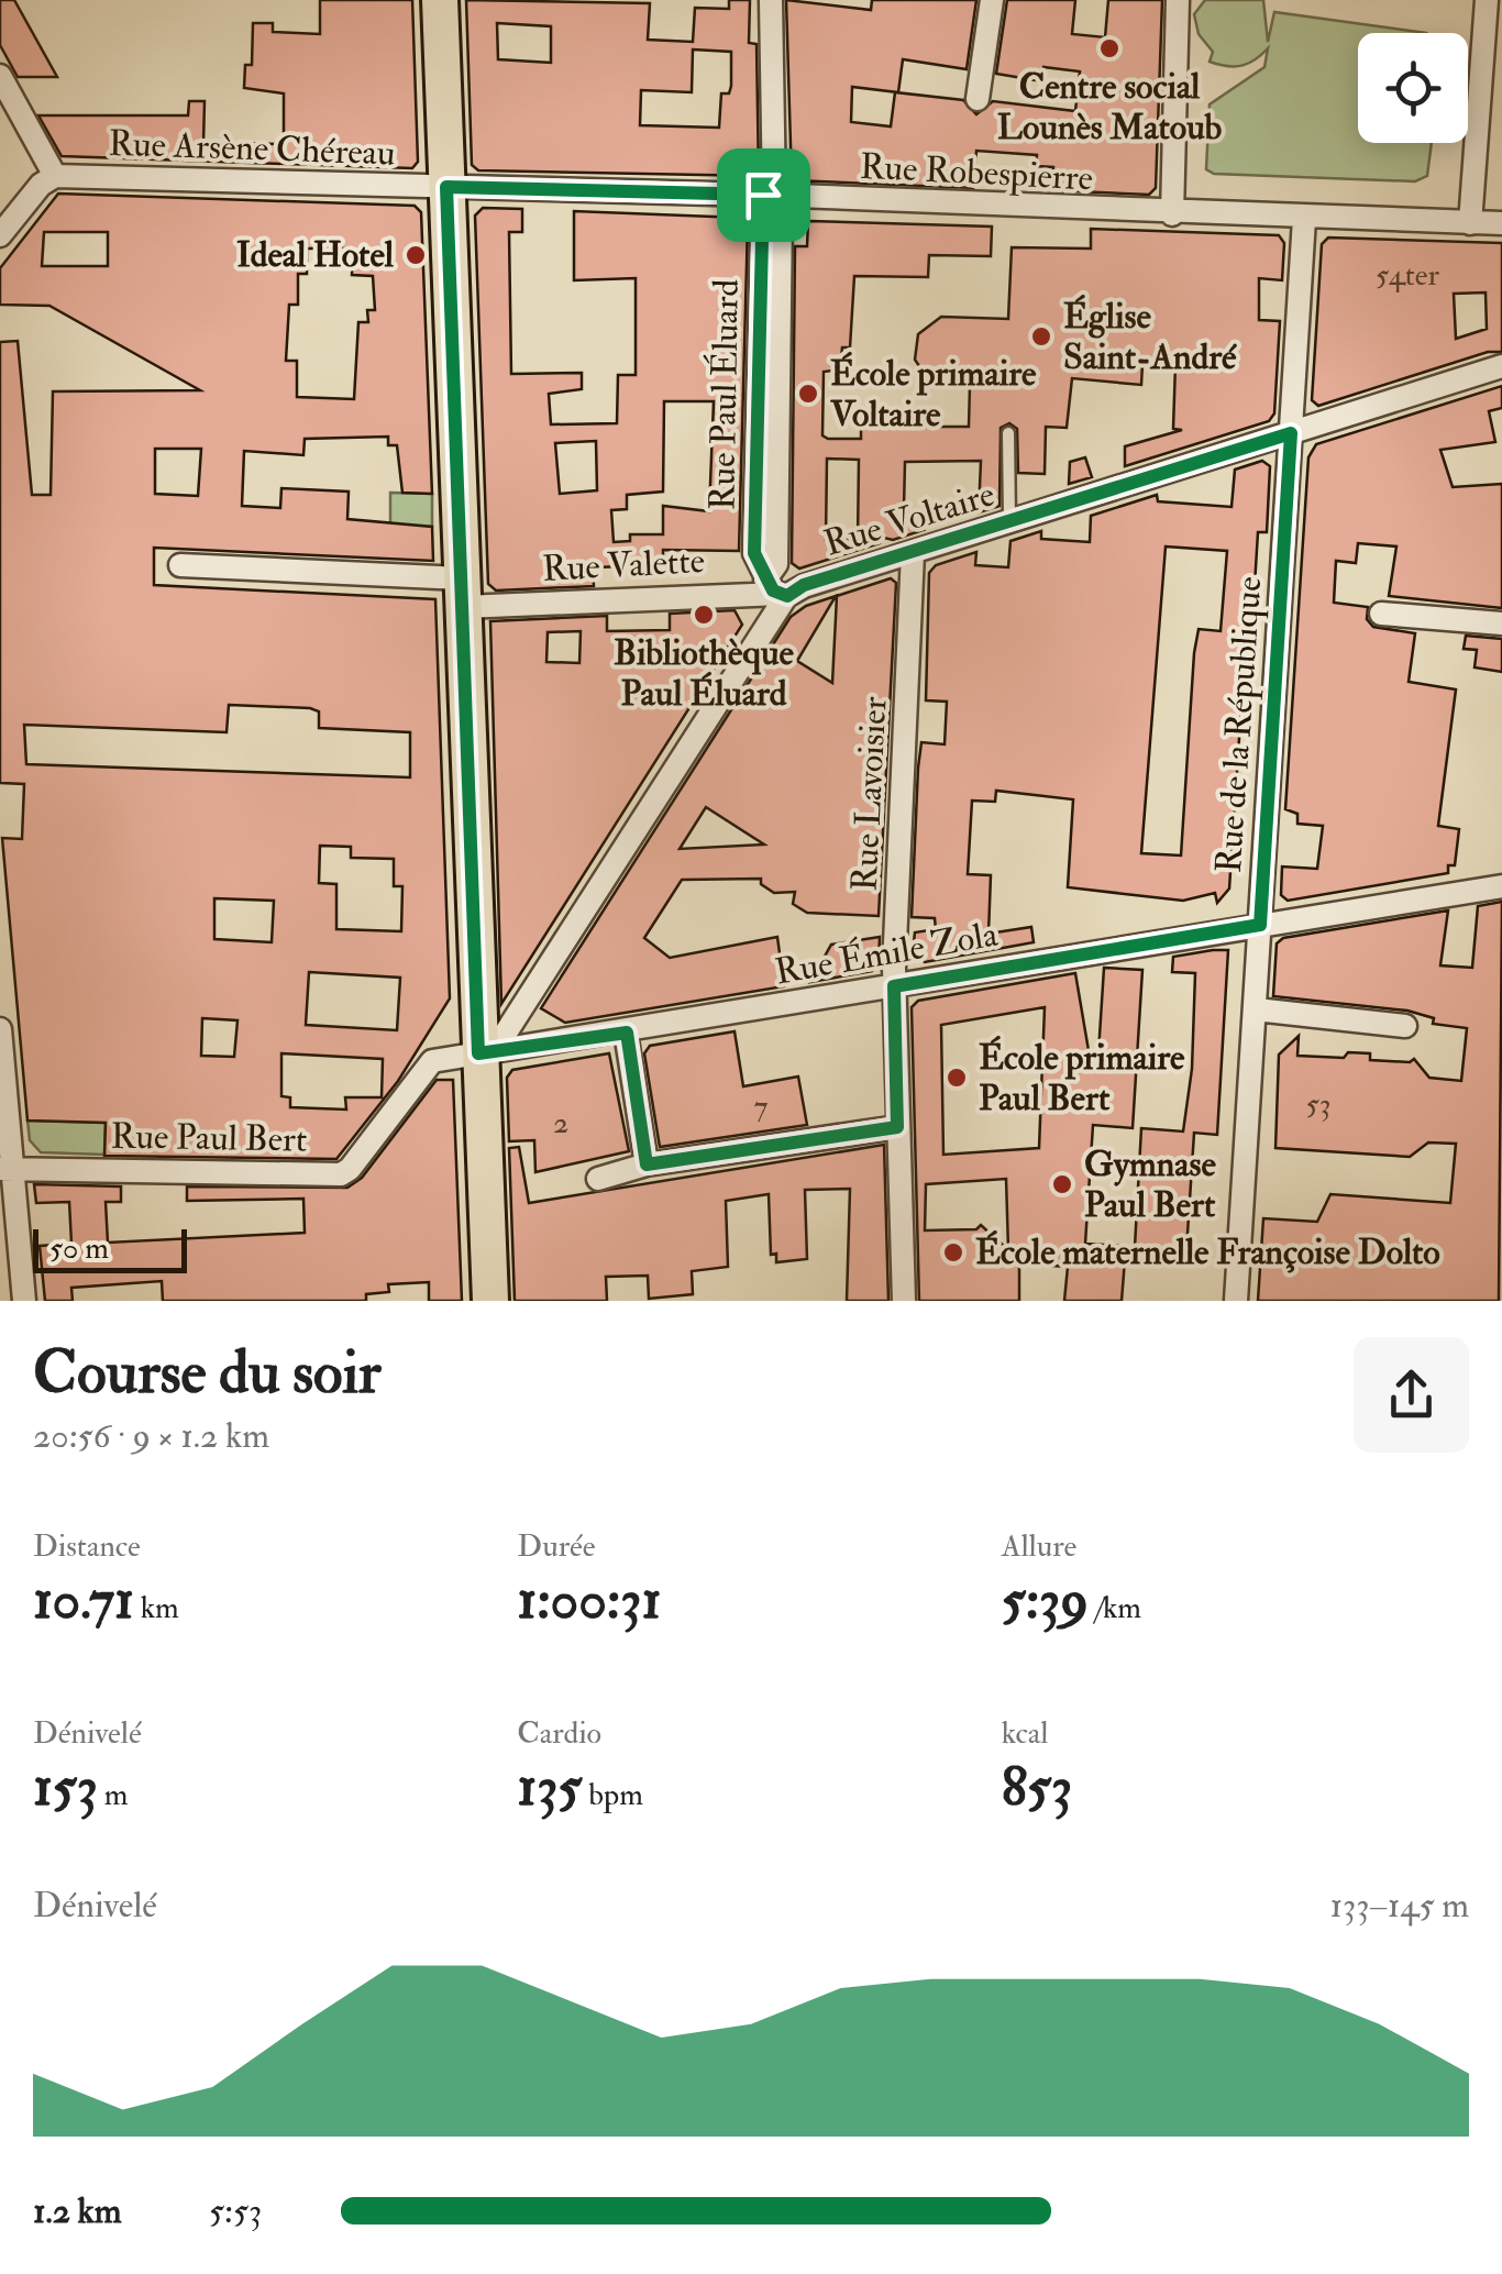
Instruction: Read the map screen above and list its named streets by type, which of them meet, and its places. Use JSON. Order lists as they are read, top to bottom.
{
  "streets": {
    "street": [
      "Rue Arsène Chéreau",
      "Rue Robespierre",
      "Rue Paul Éluard",
      "Rue Voltaire",
      "Rue Valette",
      "Rue de la République",
      "Rue Lavoisier",
      "Rue Émile Zola",
      "Rue Paul Bert"
    ]
  },
  "crossings": [
    ["Rue Arsène Chéreau", "Rue Robespierre"],
    ["Rue Robespierre", "Rue Paul Éluard"],
    ["Rue Robespierre", "Rue de la République"],
    ["Rue Paul Éluard", "Rue Voltaire"],
    ["Rue Paul Éluard", "Rue Valette"],
    ["Rue Voltaire", "Rue Valette"],
    ["Rue Voltaire", "Rue de la République"],
    ["Rue Voltaire", "Rue Lavoisier"],
    ["Rue de la République", "Rue Émile Zola"],
    ["Rue Lavoisier", "Rue Émile Zola"],
    ["Rue Émile Zola", "Rue Paul Bert"]
  ],
  "places": [
    "Centre social Lounès Matoub",
    "Ideal Hotel",
    "Église Saint-André",
    "École primaire Voltaire",
    "Bibliothèque Paul Éluard",
    "École primaire Paul Bert",
    "Gymnase Paul Bert",
    "École maternelle Françoise Dolto"
  ],
  "house_numbers": [
    "54ter",
    "53",
    "7",
    "2"
  ],
  "scale_bar": "50 m",
  "page": {
    "scale": "50 m",
    "heading": ["Course du soir", "20:56 · 9 × 1.2 km"],
    "stats": [
      ["Distance", "10.71 km"],
      ["Durée", "1:00:31"],
      ["Allure", "5:39 /km"],
      ["Dénivelé", "153 m"],
      ["Cardio", "135 bpm"],
      ["kcal", "853"]
    ],
    "chart": ["Dénivelé", "133–145 m"],
    "list": [
      {
        "name": "1.2 km",
        "note": "5:53"
      }
    ]
  }
}
